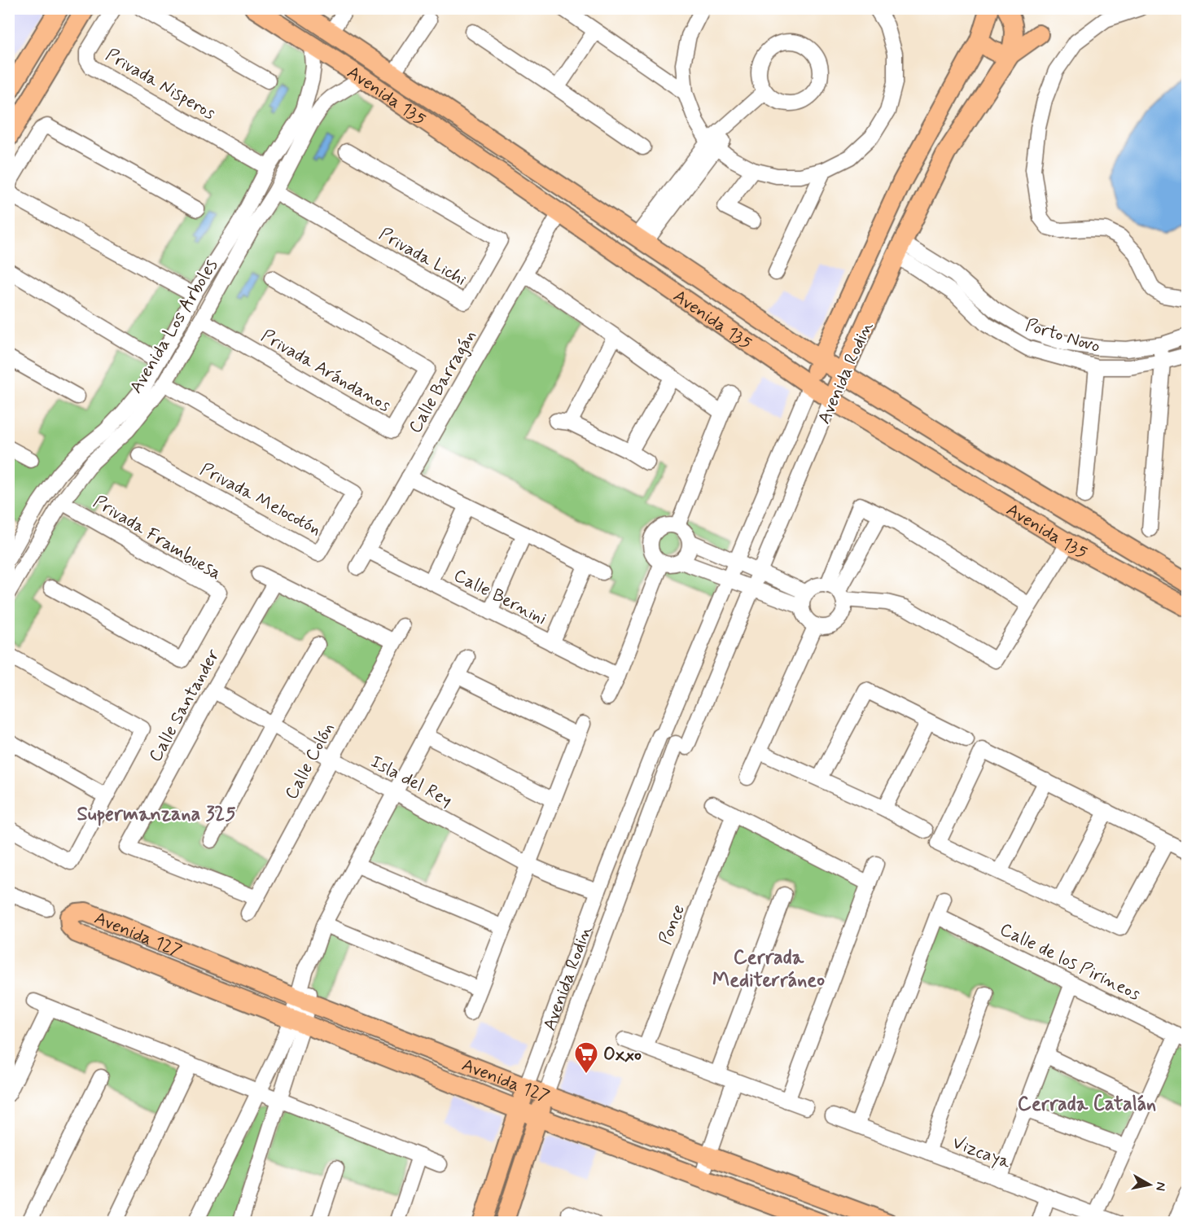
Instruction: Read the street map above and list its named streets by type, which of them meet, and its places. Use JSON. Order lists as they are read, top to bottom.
{
  "streets": {
    "main road": ["Avenida 135", "Avenida Rodin", "Avenida 127"],
    "street": [
      "Privada Nisperos",
      "Privada Lichi",
      "Avenida Los Arboles",
      "Porto Novo",
      "Privada Arándanos",
      "Calle Barragán",
      "Privada Melocotón",
      "Privada Frambuesa",
      "Calle Bernini",
      "Calle Santander",
      "Calle Colón",
      "Isla del Rey",
      "Ponce",
      "Calle de los Pirineos",
      "Vizcaya"
    ]
  },
  "crossings": [
    ["Privada Nisperos", "Avenida Los Arboles"],
    ["Avenida 135", "Avenida Los Arboles"],
    ["Avenida 135", "Avenida Rodin"],
    ["Avenida 135", "Calle Barragán"],
    ["Privada Lichi", "Avenida Los Arboles"],
    ["Avenida Los Arboles", "Privada Arándanos"],
    ["Avenida Los Arboles", "Privada Melocotón"],
    ["Avenida Los Arboles", "Privada Frambuesa"],
    ["Porto Novo", "Avenida Rodin"],
    ["Avenida Rodin", "Isla del Rey"],
    ["Avenida Rodin", "Avenida 127"],
    ["Calle Barragán", "Calle Bernini"],
    ["Calle Santander", "Calle Colón"],
    ["Calle Santander", "Isla del Rey"],
    ["Calle Colón", "Isla del Rey"]
  ],
  "districts": ["Supermanzana 325", "Cerrada Mediterráneo", "Cerrada Catalán"],
  "places": {
    "supermarket": ["Oxxo"]
  },
  "north": "right"
}
